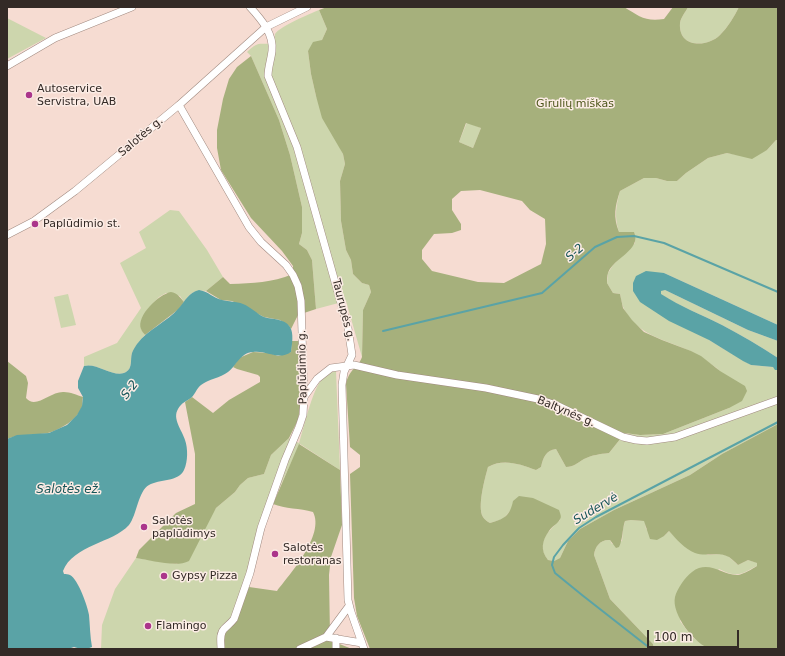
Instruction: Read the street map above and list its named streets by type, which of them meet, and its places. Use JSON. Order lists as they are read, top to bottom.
{
  "streets": {
    "street": [
      "Salotės g.",
      "Taurupės g.",
      "Paplūdimio g.",
      "Baltynės g."
    ]
  },
  "crossings": [
    ["Salotės g.", "Taurupės g."],
    ["Salotės g.", "Paplūdimio g."],
    ["Taurupės g.", "Baltynės g."]
  ],
  "water": ["S-2", "Salotės ež.", "Sudervė"],
  "parks": ["Girulių miškas"],
  "places": [
    "Autoservice Servistra, UAB",
    "Paplūdimio st.",
    "Salotės paplūdimys",
    "Salotės restoranas",
    "Gypsy Pizza",
    "Flamingo"
  ],
  "scale_bar": "100 m"
}
